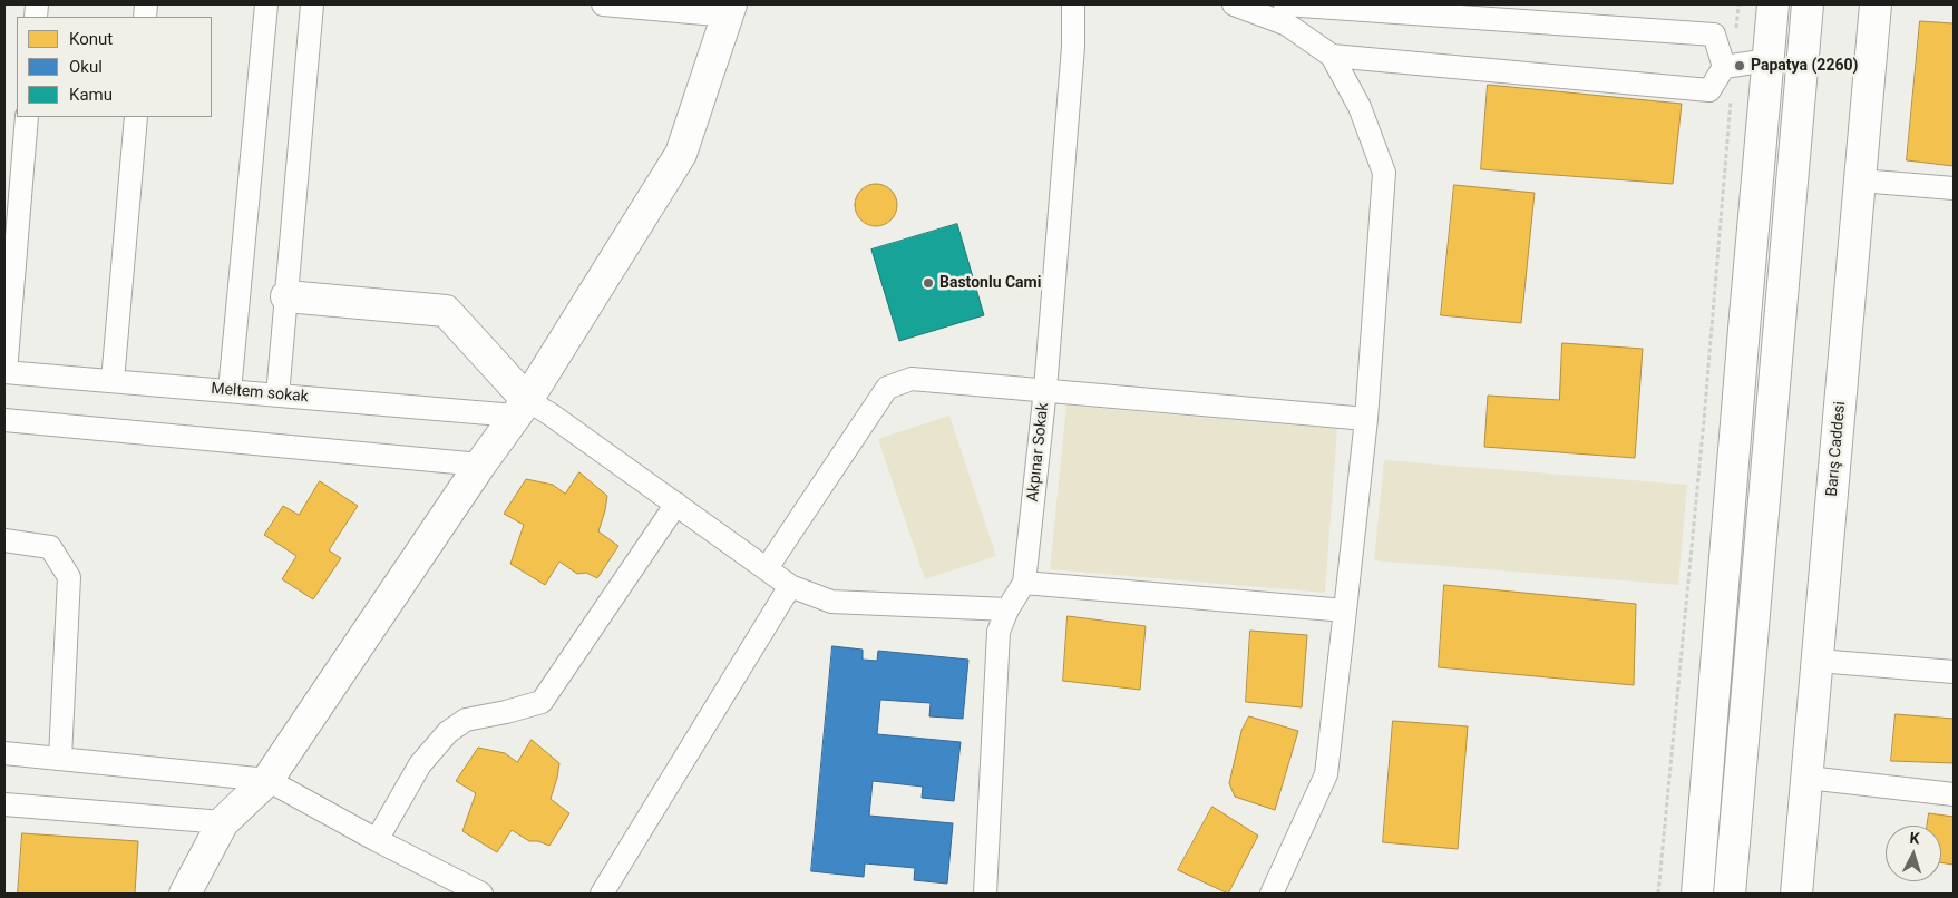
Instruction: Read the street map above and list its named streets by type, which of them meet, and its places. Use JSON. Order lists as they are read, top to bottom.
{
  "streets": {
    "street": ["Meltem sokak", "Barış Caddesi", "Akpınar Sokak"]
  },
  "places": ["Papatya (2260)", "Bastonlu Cami"],
  "legend": ["Konut", "Okul", "Kamu"],
  "north": "top"
}
